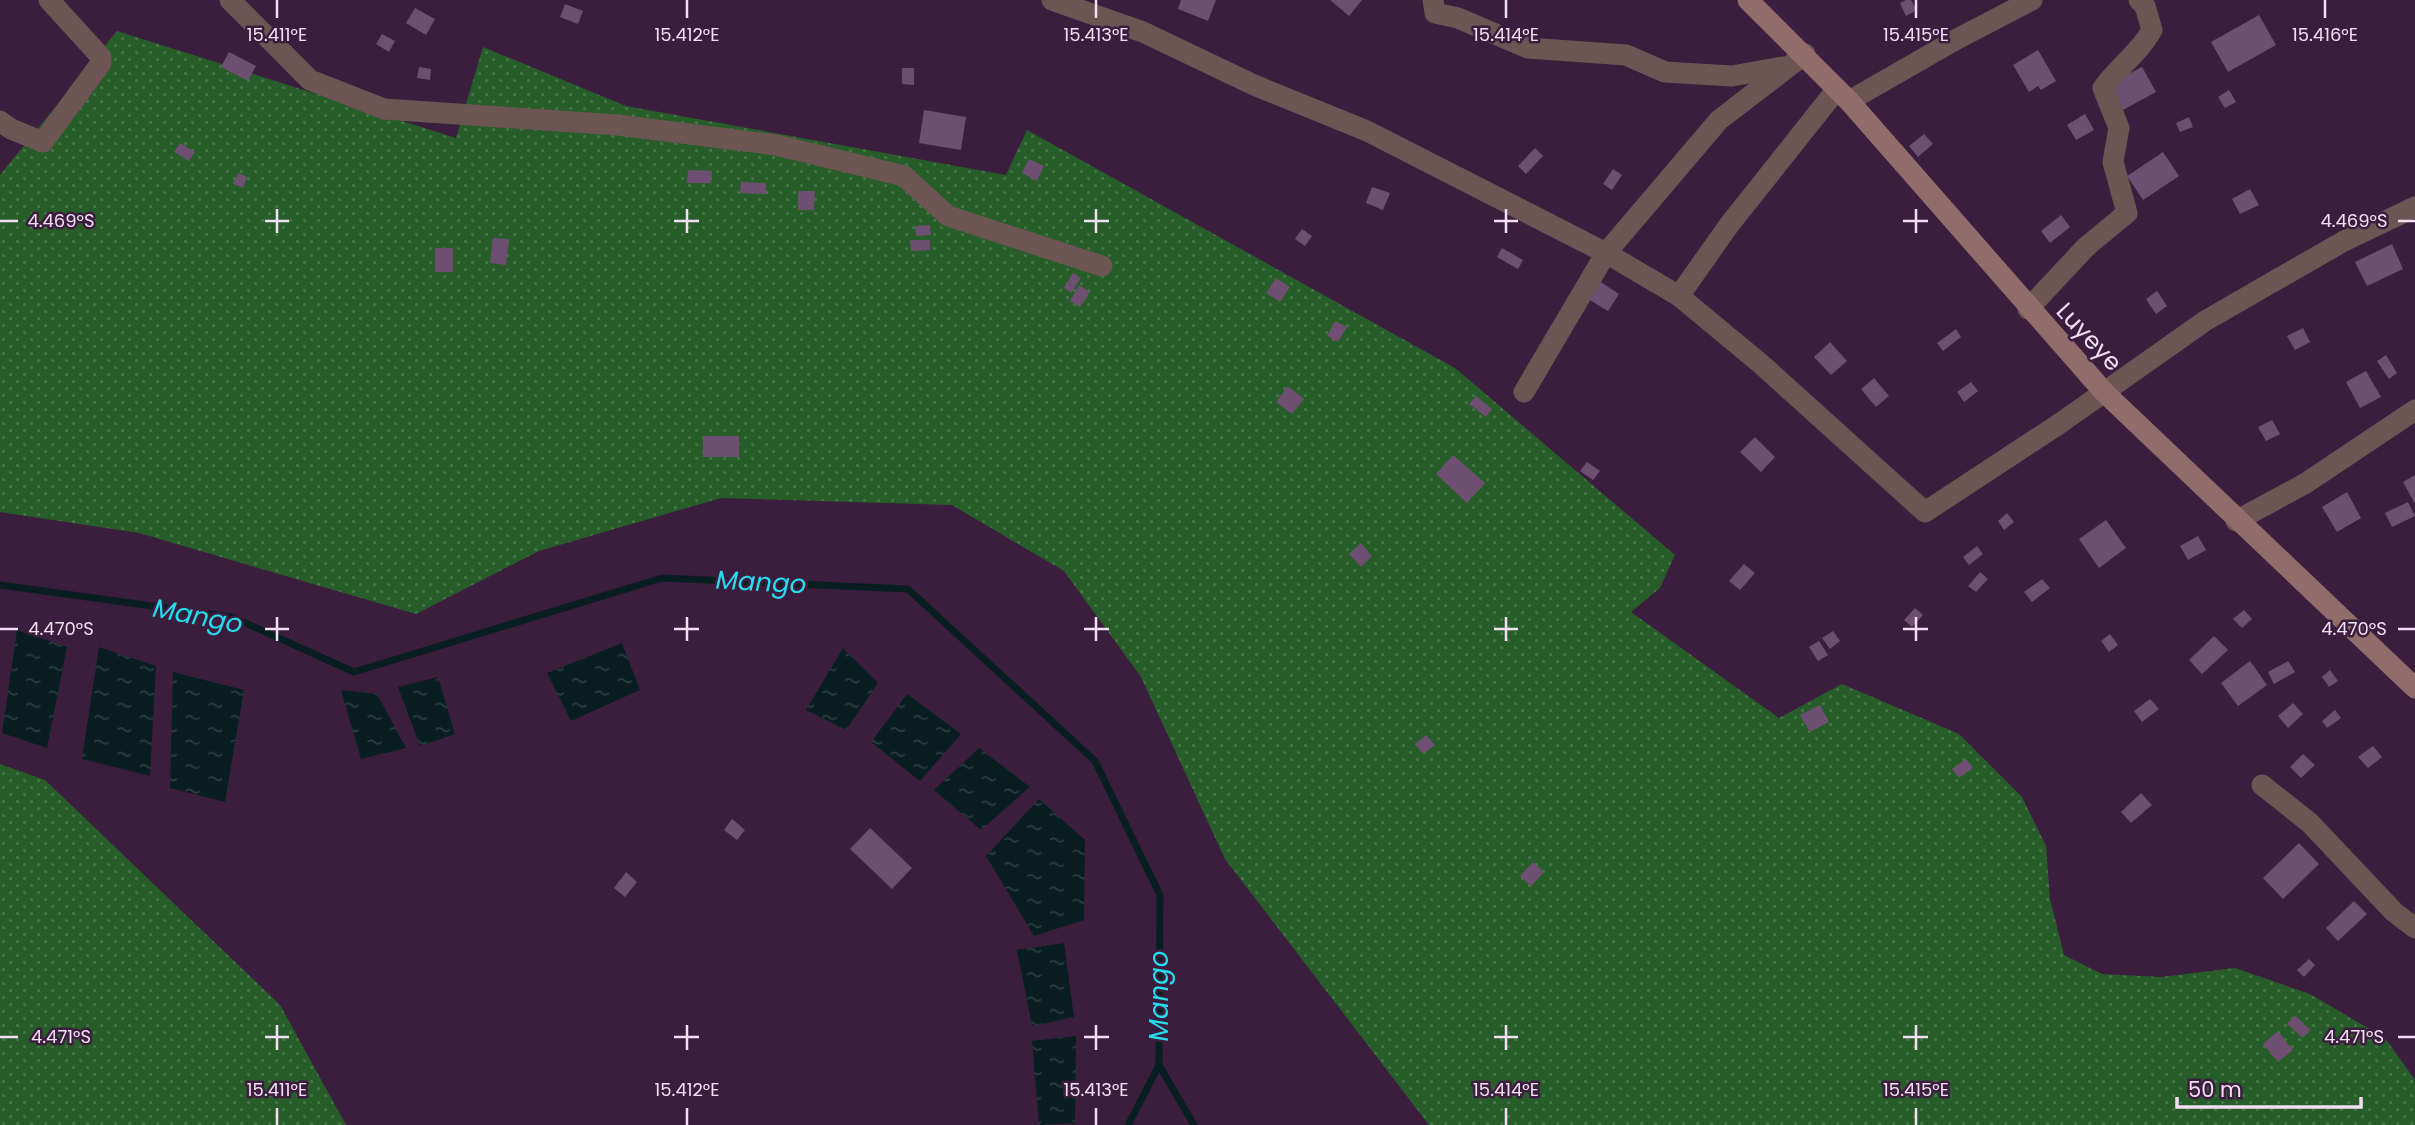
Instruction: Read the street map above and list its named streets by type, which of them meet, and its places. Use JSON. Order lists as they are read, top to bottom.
{
  "streets": {
    "street": ["Luyeye"]
  },
  "water": ["Mango"],
  "scale_bar": "50 m",
  "coordinates": [
    "15.411°E",
    "15.412°E",
    "15.413°E",
    "15.414°E",
    "15.415°E",
    "15.416°E",
    "4.469°S",
    "4.470°S",
    "4.471°S"
  ]
}
